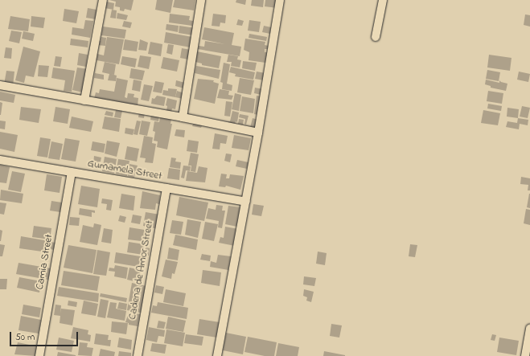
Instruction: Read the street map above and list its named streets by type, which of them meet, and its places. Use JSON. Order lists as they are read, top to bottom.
{
  "streets": {
    "street": ["Gumamela Street", "Camia Street", "Cadena de Amor Street"]
  },
  "crossings": [
    ["Gumamela Street", "Camia Street"],
    ["Gumamela Street", "Cadena de Amor Street"]
  ],
  "scale_bar": "50 m"
}
